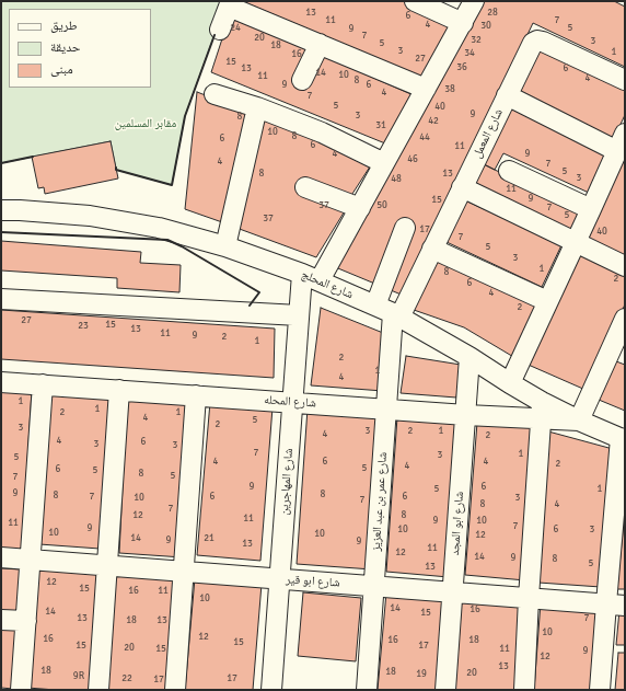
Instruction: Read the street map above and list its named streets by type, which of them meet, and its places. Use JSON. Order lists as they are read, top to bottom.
{
  "streets": {
    "street": [
      "شارع المعمل",
      "شارع المحلج",
      "شارع المحله",
      "شارع المهاجرين",
      "شارع عمر بن عبد العزيز",
      "شارع ابو المجد",
      "شارع ابو قير"
    ]
  },
  "crossings": [
    ["شارع المعمل", "شارع المحلج"],
    ["شارع المعمل", "شارع عمر بن عبد العزيز"],
    ["شارع المحلج", "شارع المحله"],
    ["شارع المحلج", "شارع المهاجرين"],
    ["شارع المحلج", "شارع عمر بن عبد العزيز"],
    ["شارع المحلج", "شارع ابو المجد"],
    ["شارع المحله", "شارع المهاجرين"],
    ["شارع المحله", "شارع عمر بن عبد العزيز"],
    ["شارع المحله", "شارع ابو المجد"],
    ["شارع المهاجرين", "شارع ابو قير"],
    ["شارع عمر بن عبد العزيز", "شارع ابو قير"],
    ["شارع ابو المجد", "شارع ابو قير"]
  ],
  "parks": ["مقابر المسلمين"],
  "house_numbers": [
    "13",
    "28",
    "6",
    "11",
    "7",
    "4",
    "30",
    "24",
    "5",
    "9",
    "7",
    "20",
    "32",
    "3",
    "5",
    "18",
    "3",
    "1",
    "34",
    "16",
    "27",
    "15",
    "36",
    "13",
    "6",
    "14",
    "10",
    "11",
    "4",
    "8",
    "9",
    "6",
    "38",
    "4",
    "7",
    "5",
    "40",
    "9",
    "3",
    "8",
    "42",
    "31",
    "10",
    "8",
    "44",
    "6",
    "6",
    "11",
    "4",
    "9",
    "46",
    "4",
    "7",
    "5",
    "8",
    "13",
    "3",
    "48",
    "11",
    "9",
    "15",
    "37",
    "50",
    "7",
    "5",
    "37",
    "17",
    "40",
    "7",
    "5",
    "3",
    "1",
    "8",
    "2",
    "6",
    "4",
    "2",
    "27",
    "15",
    "23",
    "13",
    "11",
    "9",
    "2",
    "1",
    "2",
    "1",
    "4",
    "1",
    "1",
    "2",
    "1",
    "4",
    "5",
    "2",
    "3",
    "3",
    "2",
    "1",
    "4",
    "2",
    "4",
    "6",
    "3",
    "3",
    "7",
    "1",
    "3",
    "5",
    "4",
    "6",
    "4",
    "2",
    "4",
    "5",
    "6",
    "5",
    "8",
    "5",
    "7",
    "9",
    "6",
    "5",
    "1",
    "9",
    "8",
    "8",
    "7",
    "6",
    "6",
    "10",
    "3",
    "7",
    "8",
    "4",
    "7",
    "12",
    "8",
    "11",
    "9",
    "10",
    "11",
    "7",
    "9",
    "10",
    "6",
    "3",
    "10",
    "10",
    "12",
    "14",
    "21",
    "9",
    "9",
    "13",
    "11",
    "12",
    "14",
    "9",
    "8",
    "5",
    "13",
    "12",
    "15",
    "16",
    "11",
    "10",
    "14",
    "16",
    "14",
    "15",
    "13",
    "7",
    "18",
    "13",
    "10",
    "12",
    "16",
    "16",
    "18",
    "15",
    "15",
    "17",
    "20",
    "15",
    "11",
    "9",
    "12",
    "13",
    "18",
    "18",
    "20",
    "19",
    "9R",
    "22",
    "17",
    "17"
  ],
  "legend": ["طريق", "حديقة", "مبنى"]
}
